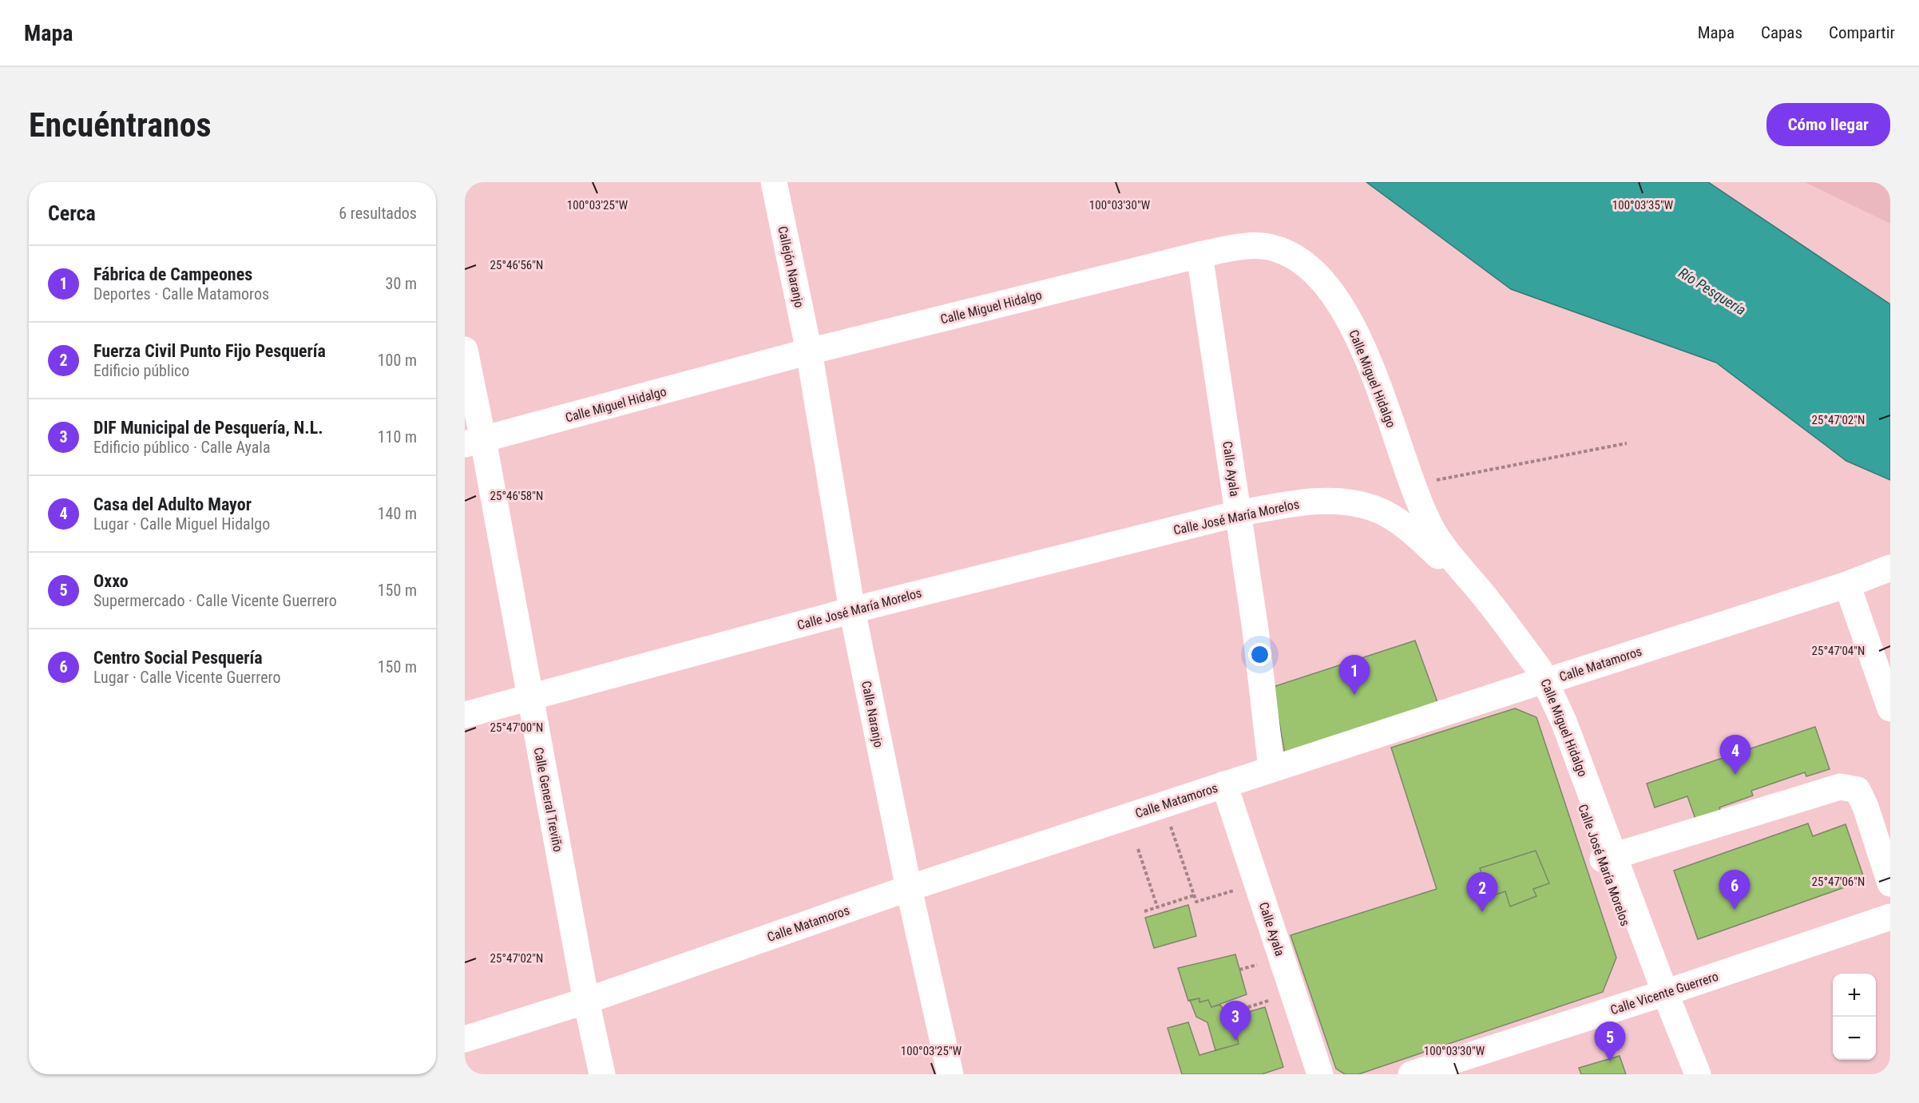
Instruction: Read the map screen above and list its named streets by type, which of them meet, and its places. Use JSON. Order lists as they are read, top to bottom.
{
  "streets": {
    "street": [
      "Callejón Naranjo",
      "Calle Miguel Hidalgo",
      "Calle Ayala",
      "Calle José María Morelos",
      "Calle Matamoros",
      "Calle Naranjo",
      "Calle General Treviño",
      "Calle Vicente Guerrero"
    ]
  },
  "crossings": [
    ["Callejón Naranjo", "Calle Miguel Hidalgo"],
    ["Callejón Naranjo", "Calle Naranjo"],
    ["Calle Miguel Hidalgo", "Calle Ayala"],
    ["Calle Miguel Hidalgo", "Calle José María Morelos"],
    ["Calle Miguel Hidalgo", "Calle Matamoros"],
    ["Calle Miguel Hidalgo", "Calle Naranjo"],
    ["Calle Miguel Hidalgo", "Calle General Treviño"],
    ["Calle Ayala", "Calle José María Morelos"],
    ["Calle Ayala", "Calle Matamoros"],
    ["Calle José María Morelos", "Calle Matamoros"],
    ["Calle José María Morelos", "Calle Naranjo"],
    ["Calle José María Morelos", "Calle General Treviño"],
    ["Calle José María Morelos", "Calle Vicente Guerrero"],
    ["Calle Matamoros", "Calle Naranjo"],
    ["Calle Matamoros", "Calle General Treviño"]
  ],
  "water": ["Río Pesquería"],
  "page": {
    "header": "Mapa",
    "nav": ["Mapa", "Capas", "Compartir"],
    "buttons": "Cómo llegar",
    "title": "Encuéntranos",
    "heading": ["Cerca", "6 resultados"],
    "list": [
      {
        "mark": "1",
        "name": "Fábrica de Campeones",
        "note": "Deportes · Calle Matamoros",
        "value": "30 m"
      },
      {
        "mark": "2",
        "name": "Fuerza Civil Punto Fijo Pesquería",
        "note": "Edificio público",
        "value": "100 m"
      },
      {
        "mark": "3",
        "name": "DIF Municipal de Pesquería, N.L.",
        "note": "Edificio público · Calle Ayala",
        "value": "110 m"
      },
      {
        "mark": "4",
        "name": "Casa del Adulto Mayor",
        "note": "Lugar · Calle Miguel Hidalgo",
        "value": "140 m"
      },
      {
        "mark": "5",
        "name": "Oxxo",
        "note": "Supermercado · Calle Vicente Guerrero",
        "value": "150 m"
      },
      {
        "mark": "6",
        "name": "Centro Social Pesquería",
        "note": "Lugar · Calle Vicente Guerrero",
        "value": "150 m"
      }
    ],
    "pins": [
      "1",
      "4",
      "6",
      "2",
      "3",
      "5"
    ],
    "map_buttons": ["+", "−"]
  },
  "coordinates": [
    "100°03'25\"W",
    "100°03'30\"W",
    "100°03'35\"W",
    "25°46'56\"N",
    "25°47'02\"N",
    "25°46'58\"N",
    "25°47'04\"N",
    "25°47'00\"N",
    "25°47'06\"N"
  ]
}
